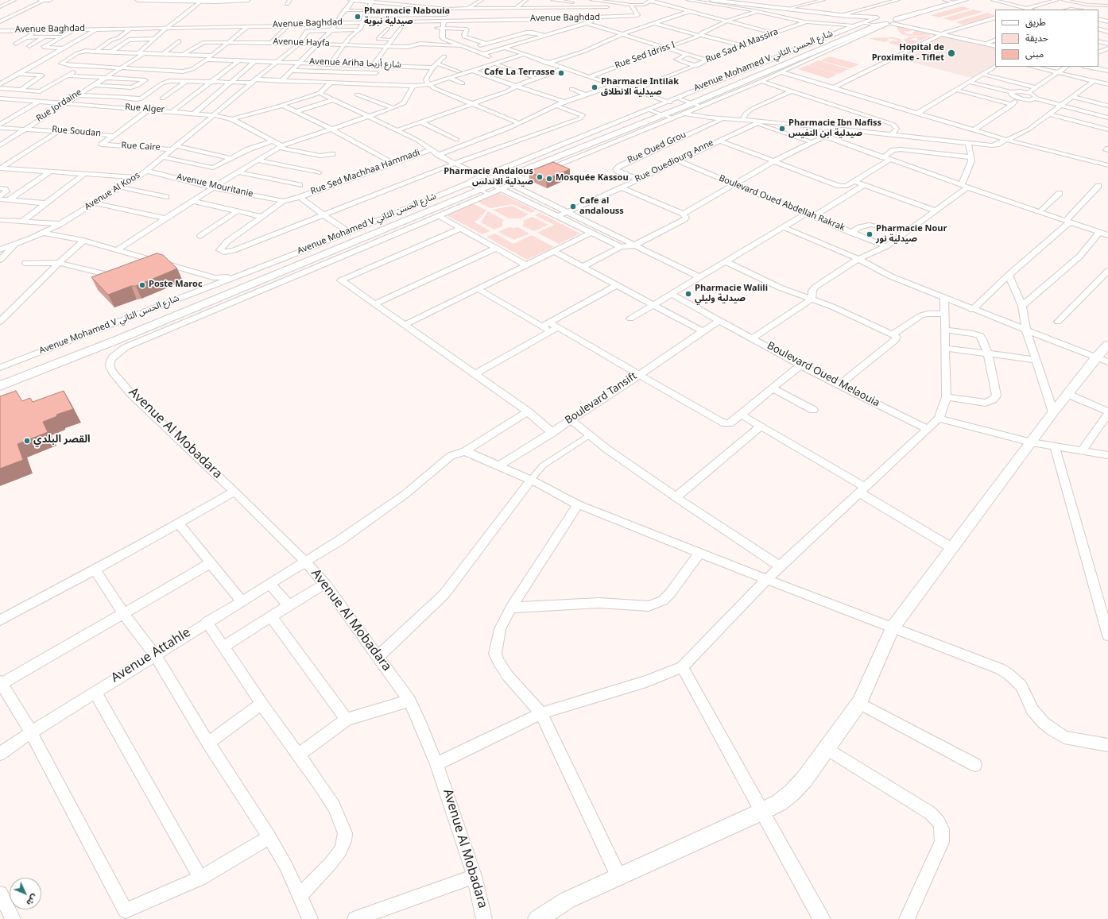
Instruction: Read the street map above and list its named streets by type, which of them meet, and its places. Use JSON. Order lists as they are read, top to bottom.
{
  "streets": {
    "street": [
      "Avenue Baghdad",
      "Avenue Hayfa",
      "Rue Sad Al Massira",
      "Rue Sed Idriss I",
      "Avenue Mohamed V شارع الحسن الثاني",
      "Avenue Ariha شارع أريحا",
      "Rue Jordaine",
      "Rue Alger",
      "Rue Soudan",
      "Rue Caire",
      "Rue Oued Grou",
      "Rue Ouediourg Anne",
      "Rue Sed Machhaa Hammadi",
      "Avenue Mouritanie",
      "Avenue Al Koos",
      "Boulevard Oued Abdellah Rakrak",
      "Boulevard Oued Melaouia",
      "Boulevard Tansift",
      "Avenue Al Mobadara",
      "Avenue Attahle"
    ]
  },
  "crossings": [
    ["Avenue Hayfa", "Avenue Ariha شارع أريحا"],
    ["Avenue Hayfa", "Avenue Al Koos"],
    ["Rue Sad Al Massira", "Avenue Mohamed V شارع الحسن الثاني"],
    ["Avenue Mohamed V شارع الحسن الثاني", "Avenue Al Mobadara"],
    ["Avenue Ariha شارع أريحا", "Rue Jordaine"],
    ["Avenue Ariha شارع أريحا", "Avenue Al Koos"],
    ["Rue Jordaine", "Rue Alger"],
    ["Rue Jordaine", "Rue Soudan"],
    ["Rue Alger", "Avenue Al Koos"],
    ["Rue Caire", "Avenue Al Koos"],
    ["Rue Oued Grou", "Rue Ouediourg Anne"],
    ["Rue Ouediourg Anne", "Boulevard Oued Abdellah Rakrak"],
    ["Rue Sed Machhaa Hammadi", "Avenue Mouritanie"],
    ["Avenue Mouritanie", "Avenue Al Koos"],
    ["Boulevard Oued Melaouia", "Boulevard Tansift"],
    ["Avenue Al Mobadara", "Avenue Attahle"]
  ],
  "places": [
    "Pharmacie Nabouia صيدلية نبوية",
    "Hopital de Proximite - Tiflet",
    "Cafe La Terrasse",
    "Pharmacie Intilak صيدلية الانطلاق",
    "Pharmacie Ibn Nafiss صيدلية ابن النفيس",
    "Pharmacie Andalous صيدلية الاندلس",
    "Mosquée Kassou",
    "Cafe al andalouss",
    "Pharmacie Nour صيدلية نور",
    "Poste Maroc",
    "Pharmacie Walili صيدلية وليلي",
    "القصر البلدي"
  ],
  "legend": ["طريق", "حديقة", "مبنى"],
  "north": "bottom right"
}
